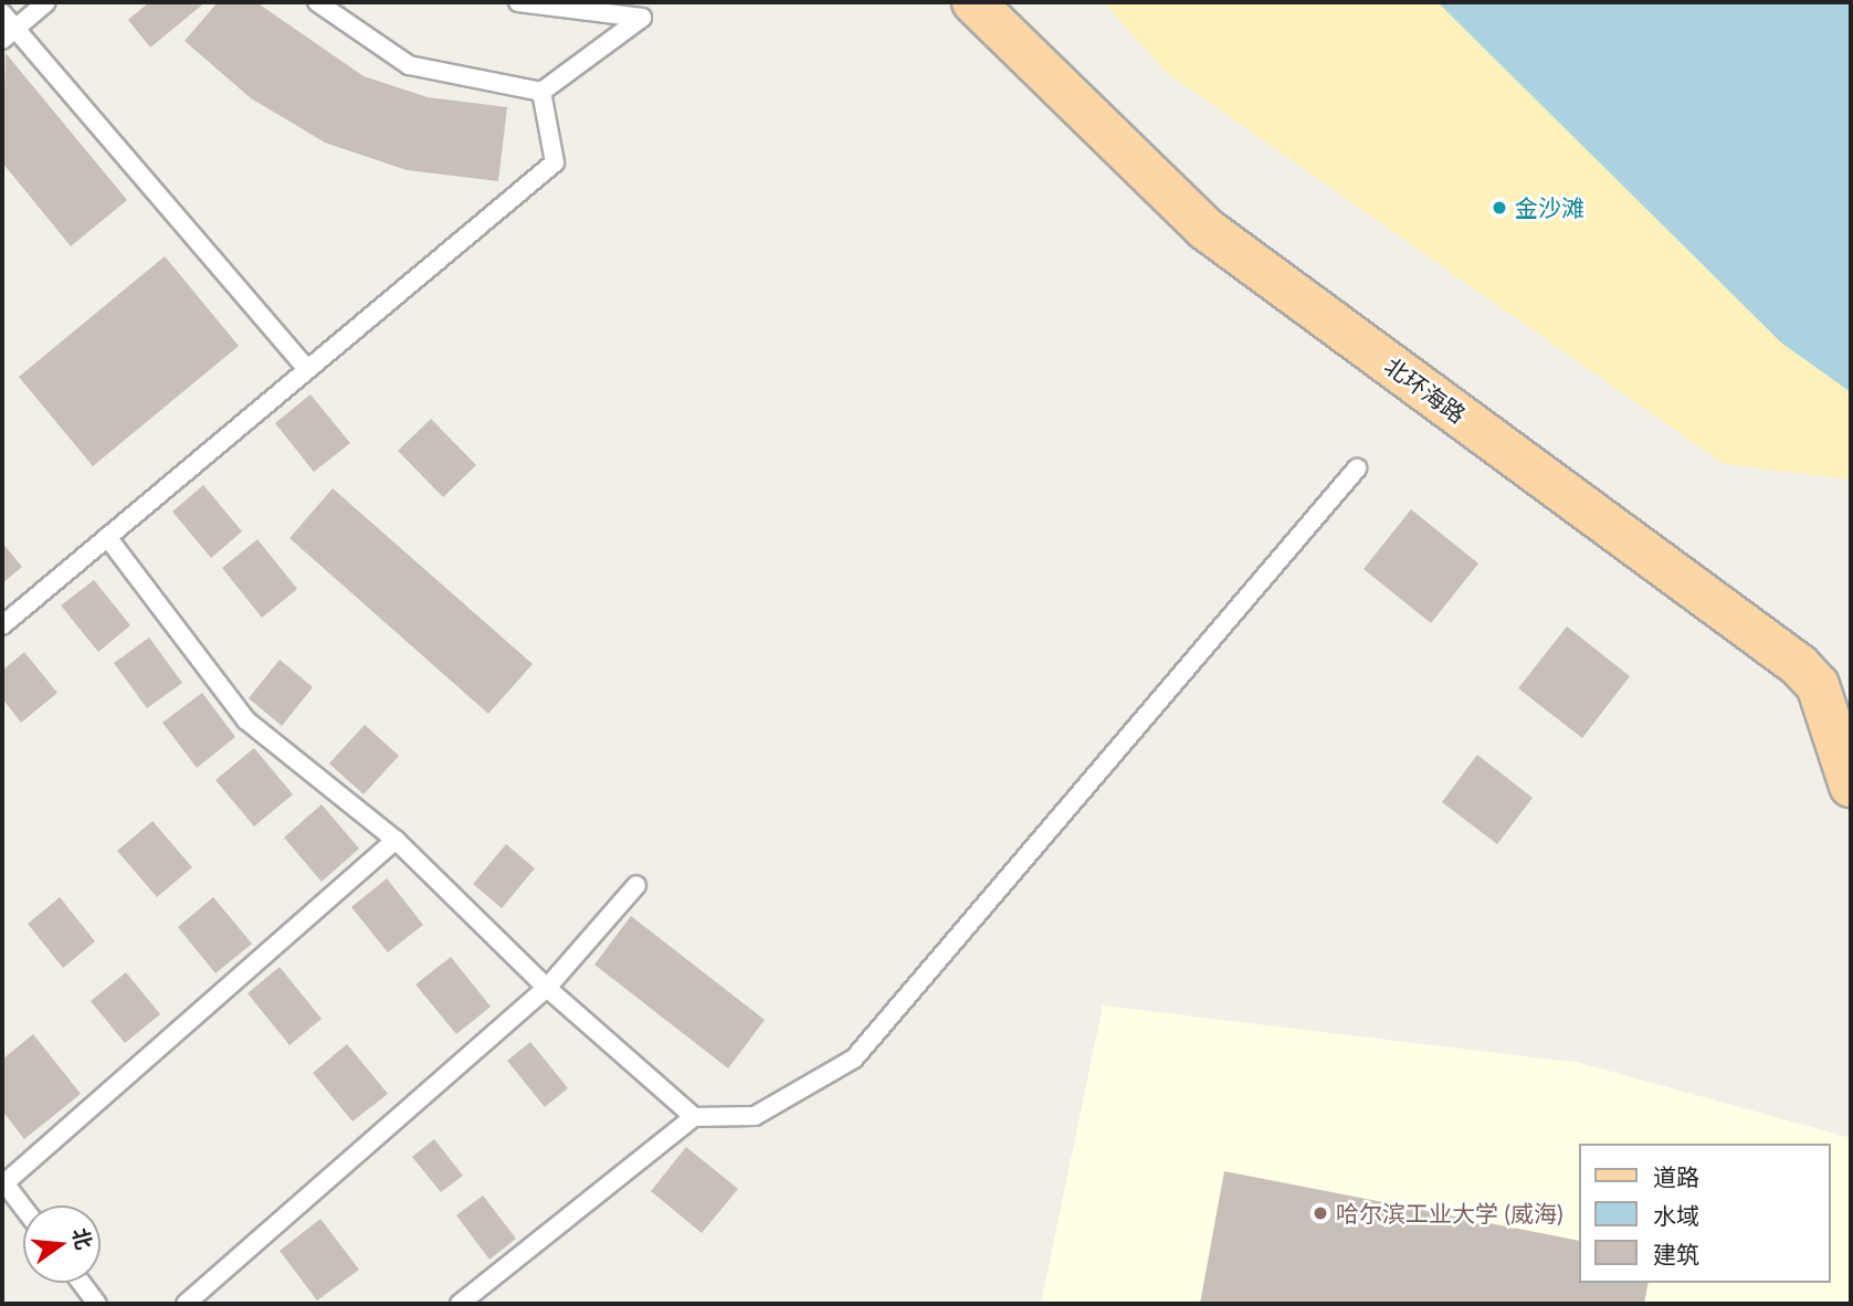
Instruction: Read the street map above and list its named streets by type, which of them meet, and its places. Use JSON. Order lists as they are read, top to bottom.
{
  "streets": {
    "main road": ["北环海路"]
  },
  "places": ["金沙滩", "哈尔滨工业大学 (威海)"],
  "legend": ["道路", "水域", "建筑"],
  "north": "right"
}
